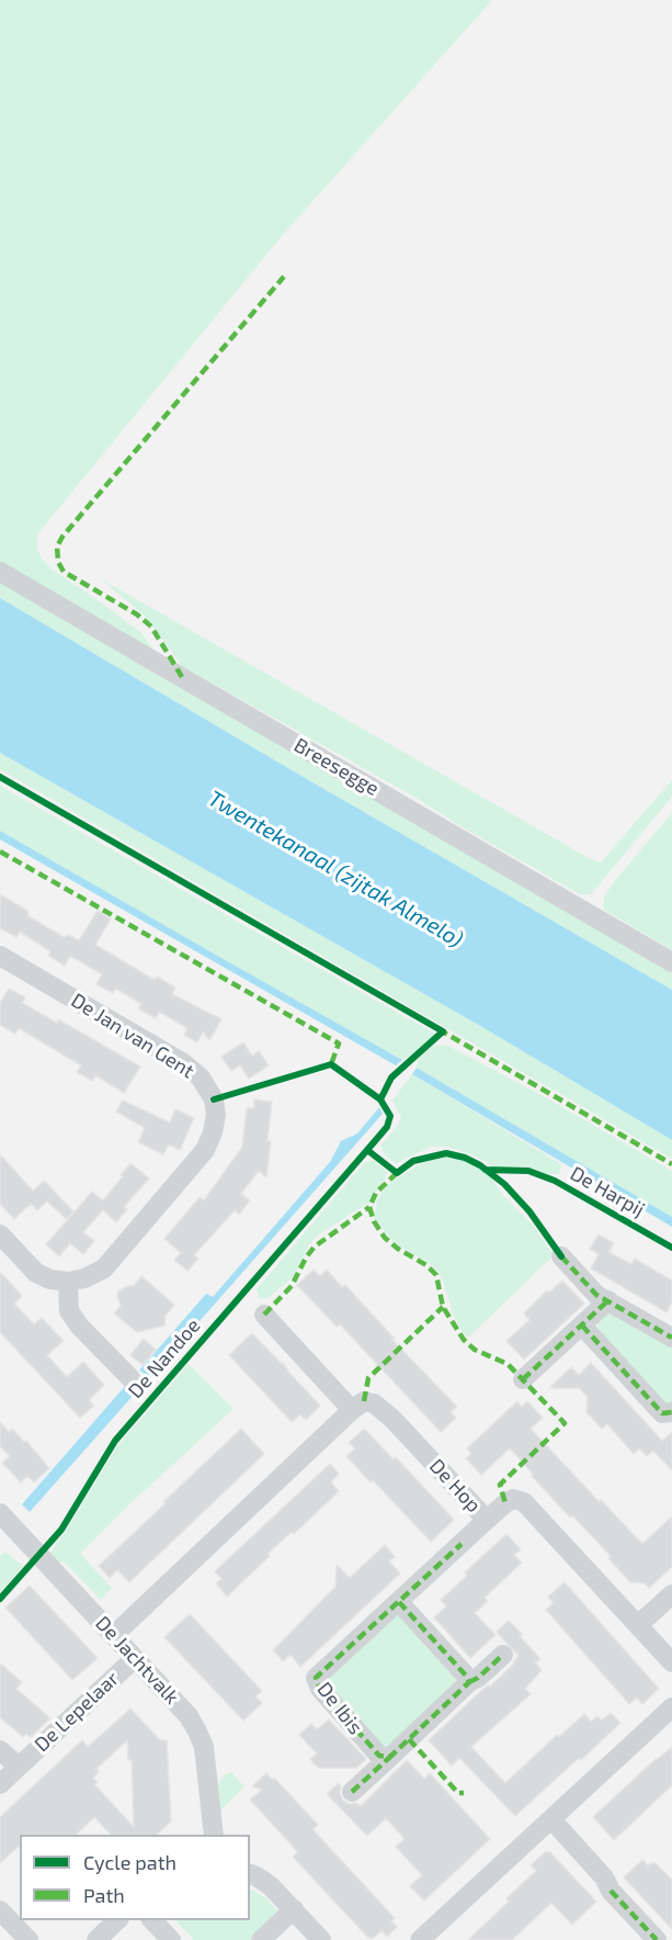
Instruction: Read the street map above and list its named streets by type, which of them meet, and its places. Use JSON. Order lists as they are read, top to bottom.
{
  "streets": {
    "street": [
      "Breesegge",
      "De Jan van Gent",
      "De Hop",
      "De Jachtvalk",
      "De Ibis",
      "De Lepelaar"
    ],
    "cycle path": ["De Harpij", "De Nandoe"]
  },
  "crossings": [
    ["De Hop", "De Ibis"],
    ["De Jachtvalk", "De Lepelaar"]
  ],
  "water": ["Twentekanaal (zijtak Almelo)"],
  "legend": ["Cycle path", "Path"]
}
